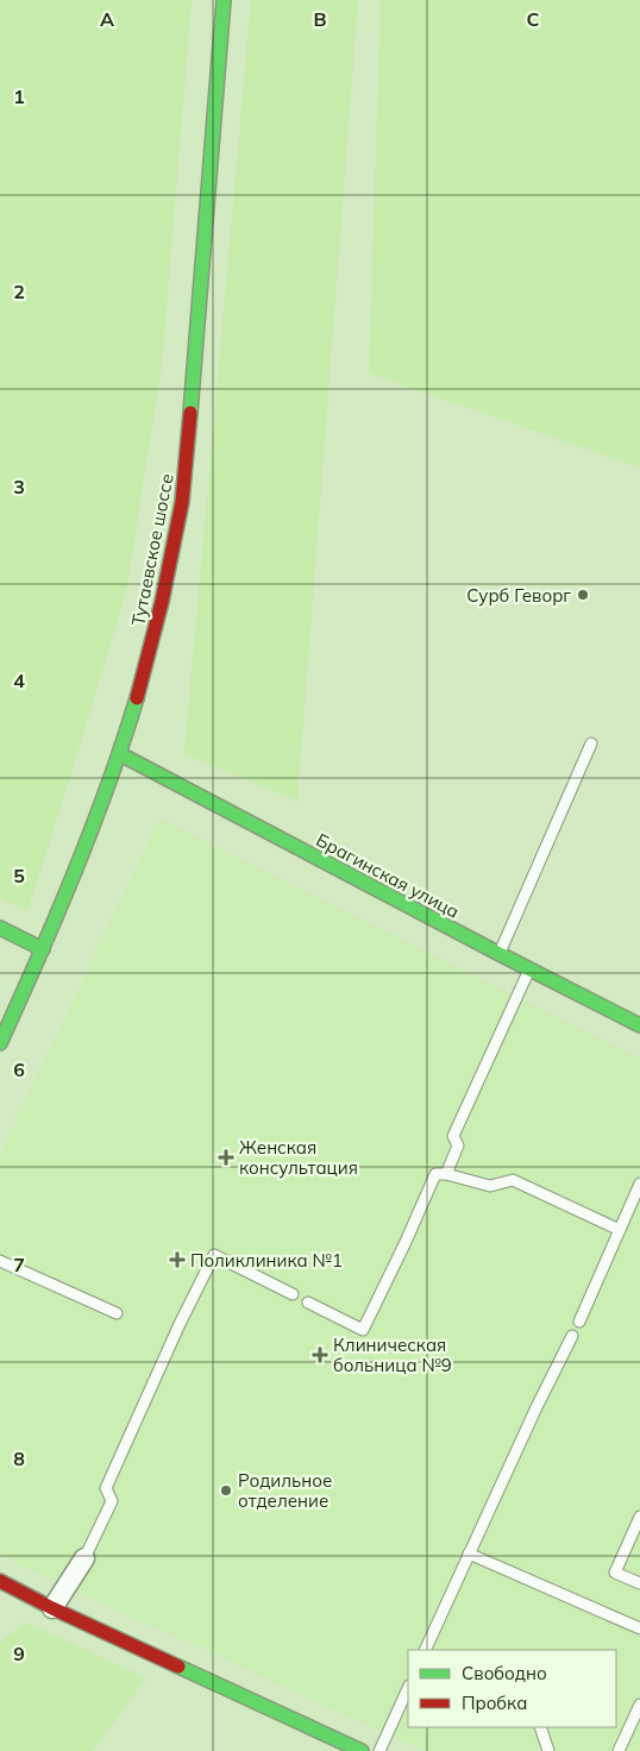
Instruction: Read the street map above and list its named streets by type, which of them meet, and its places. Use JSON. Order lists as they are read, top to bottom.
{
  "streets": {
    "main road": ["Тутаевское шоссе", "Брагинская улица"]
  },
  "crossings": [
    ["Тутаевское шоссе", "Брагинская улица"]
  ],
  "places": {
    "other": ["Сурб Геворг", "Родильное отделение"],
    "health": ["Женская консультация", "Поликлиника №1", "Клиническая больница №9"]
  },
  "legend": ["Свободно", "Пробка"],
  "grid": {
    "columns": ["A", "B", "C"],
    "rows": [
      "1",
      "2",
      "3",
      "4",
      "5",
      "6",
      "7",
      "8",
      "9"
    ]
  }
}
